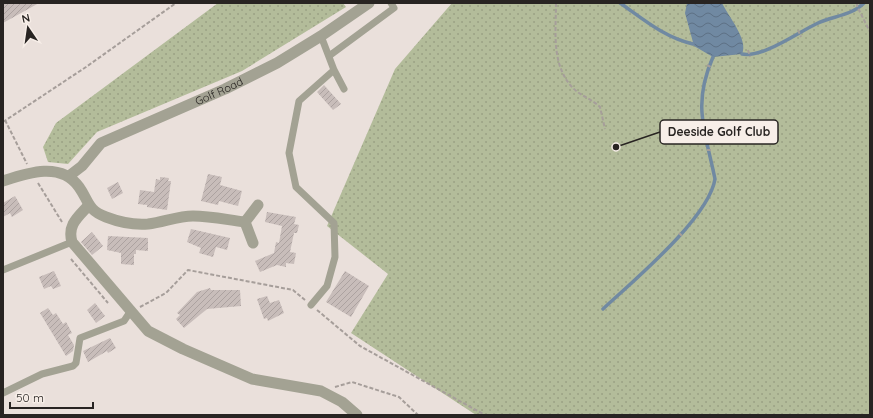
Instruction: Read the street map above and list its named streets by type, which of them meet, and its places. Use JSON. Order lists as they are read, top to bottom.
{
  "streets": {
    "street": ["Golf Road"]
  },
  "places": ["Deeside Golf Club"],
  "scale_bar": "50 m",
  "north": "top"
}
